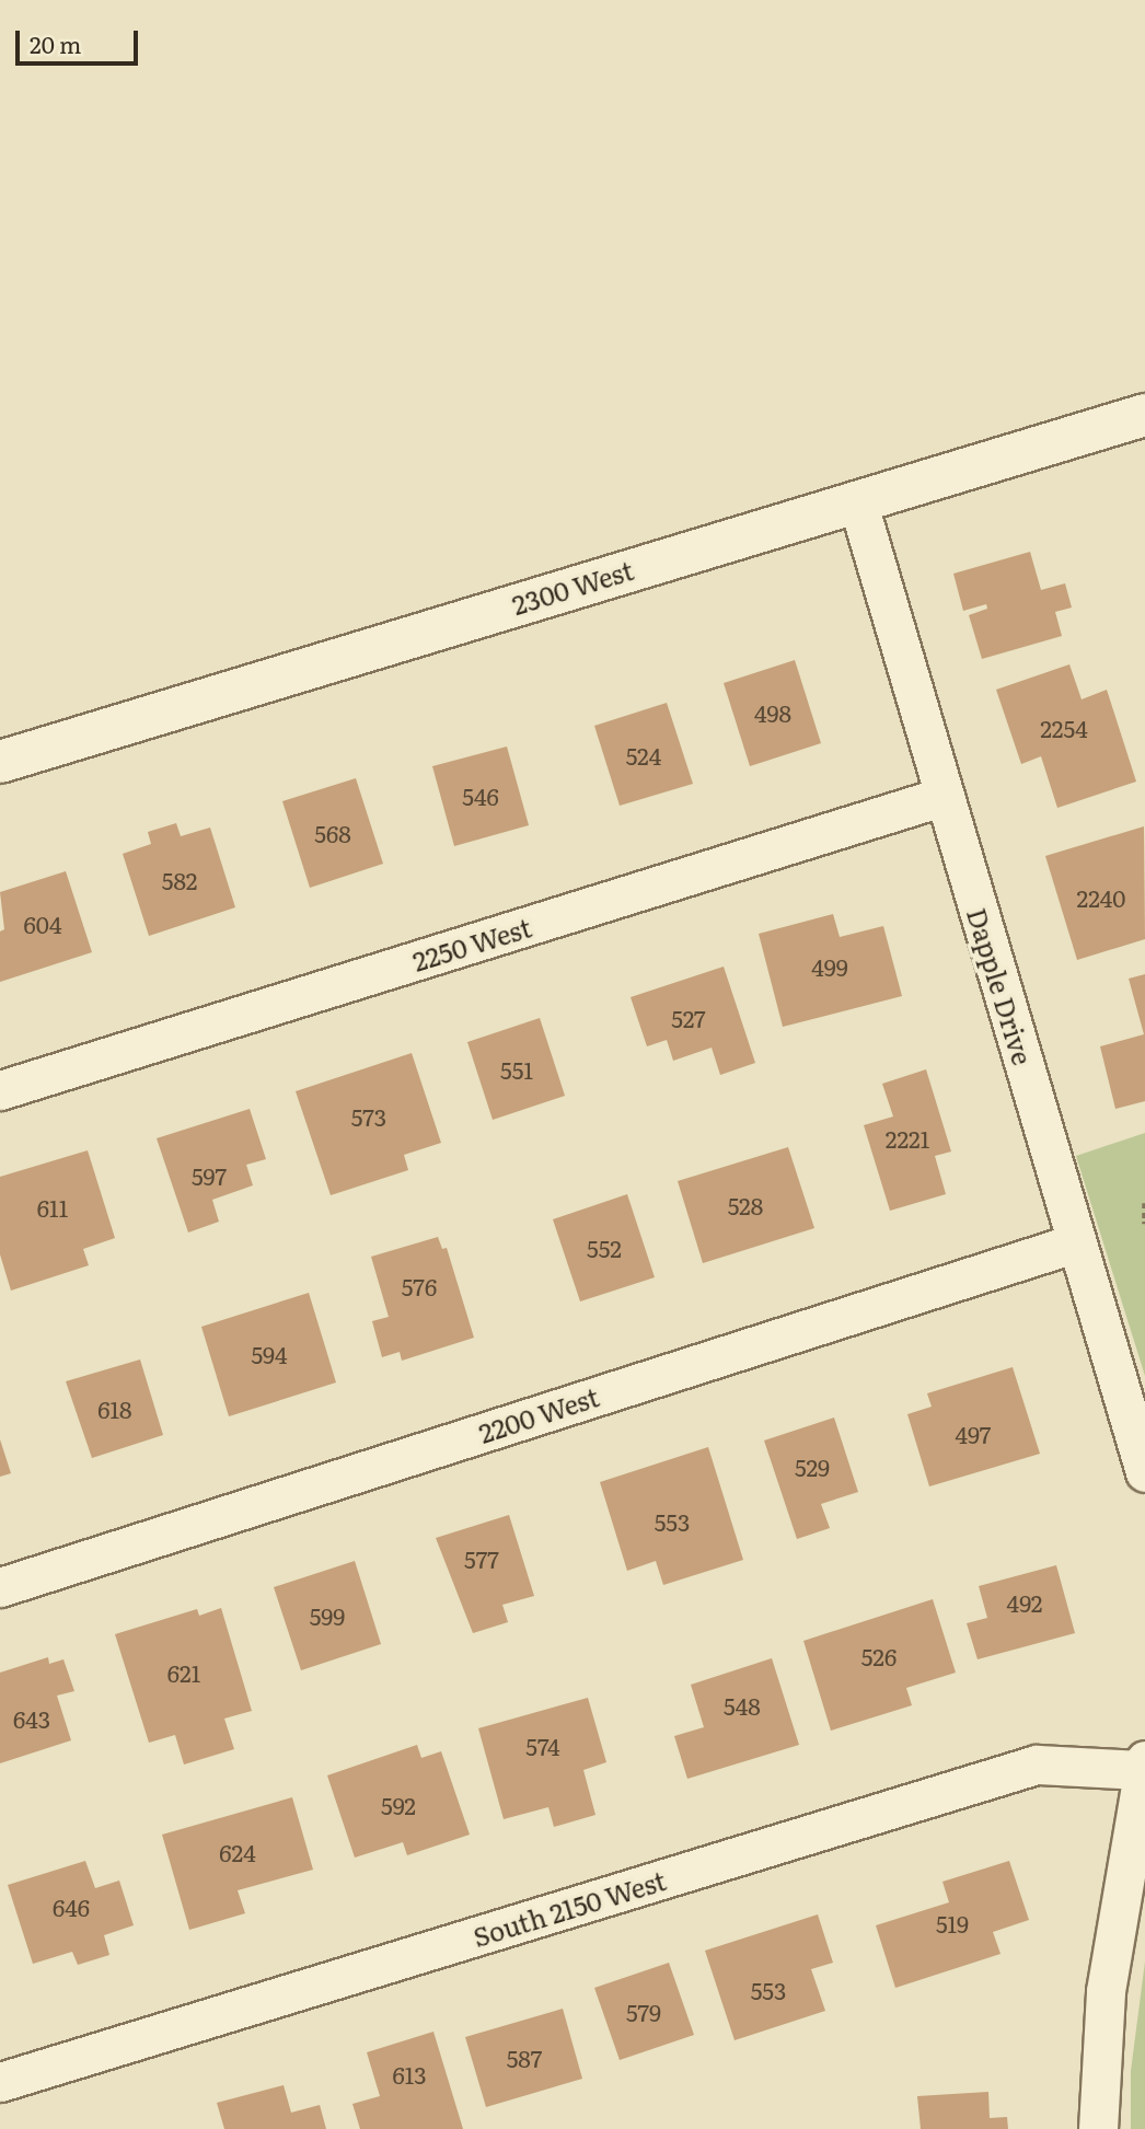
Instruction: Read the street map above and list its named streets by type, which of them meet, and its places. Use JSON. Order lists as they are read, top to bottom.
{
  "streets": {
    "main road": ["2300 West"],
    "street": [
      "2250 West",
      "Dapple Drive",
      "2200 West",
      "South 2150 West"
    ]
  },
  "crossings": [
    ["2300 West", "Dapple Drive"],
    ["2250 West", "Dapple Drive"],
    ["Dapple Drive", "2200 West"]
  ],
  "house_numbers": [
    "498",
    "2254",
    "524",
    "546",
    "568",
    "582",
    "2240",
    "604",
    "499",
    "527",
    "551",
    "573",
    "2221",
    "597",
    "528",
    "611",
    "552",
    "576",
    "594",
    "618",
    "497",
    "529",
    "553",
    "577",
    "492",
    "599",
    "526",
    "621",
    "548",
    "643",
    "574",
    "592",
    "624",
    "646",
    "519",
    "553",
    "579",
    "587",
    "613"
  ],
  "scale_bar": "20 m"
}
